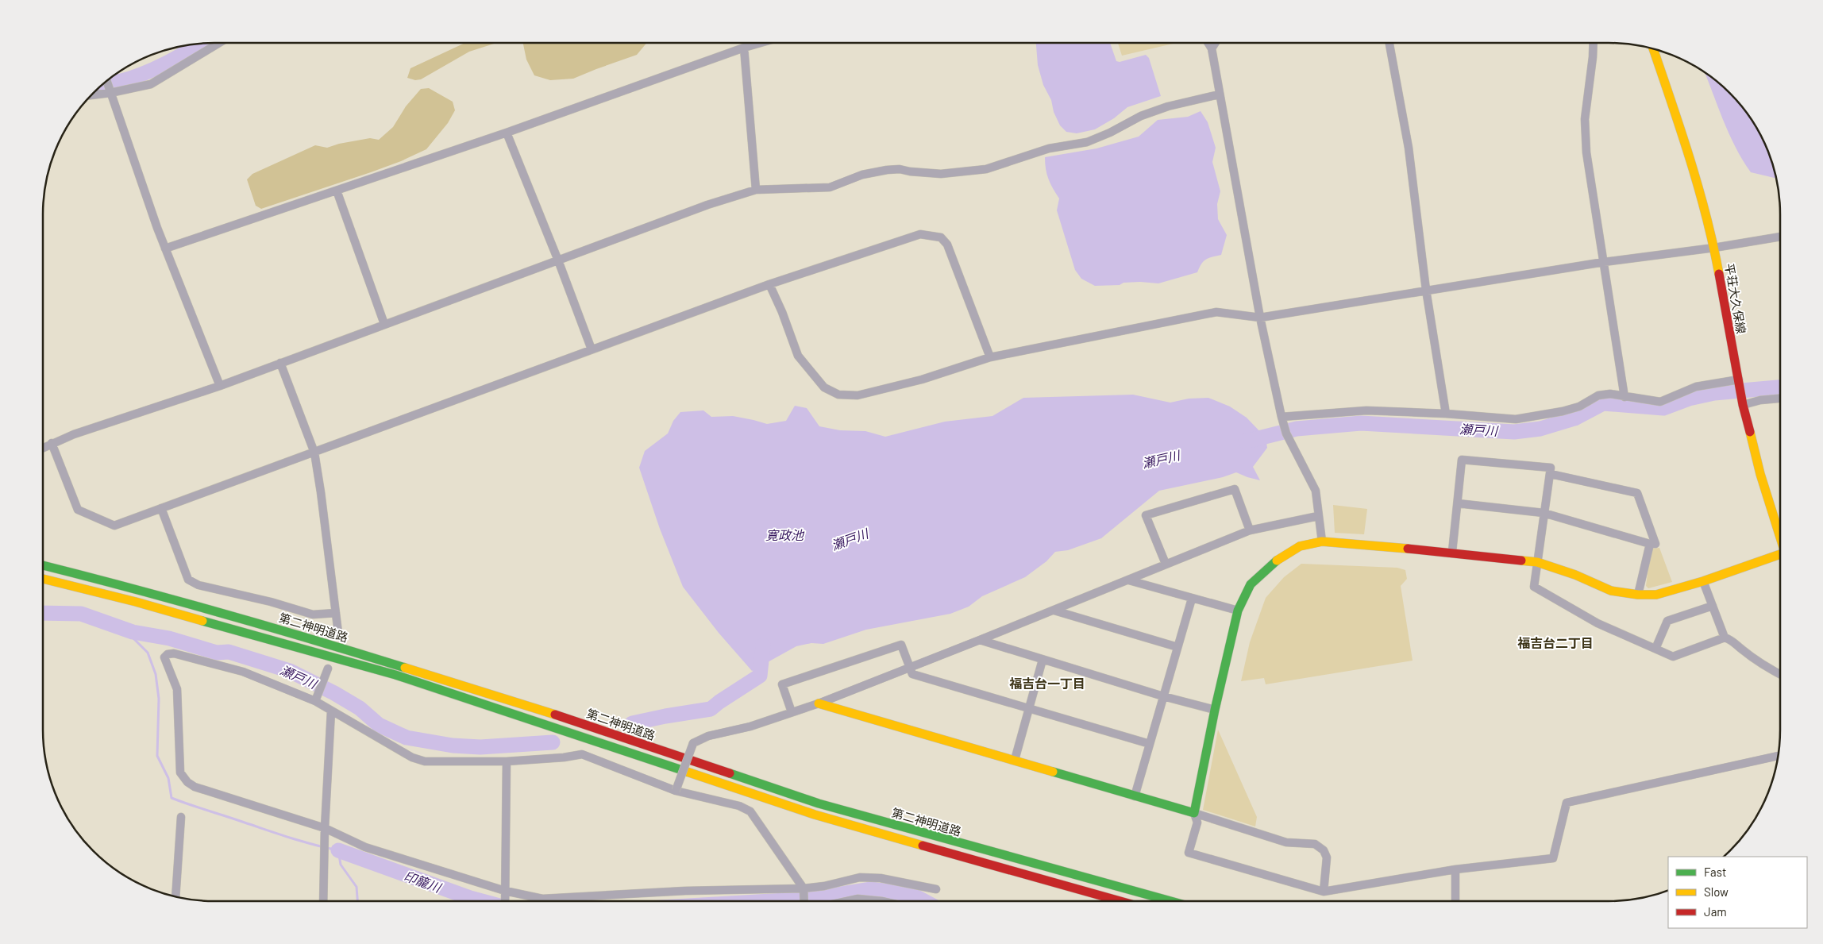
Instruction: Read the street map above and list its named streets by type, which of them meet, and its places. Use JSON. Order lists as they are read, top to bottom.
{
  "streets": {
    "main road": ["平荘大久保線", "第二神明道路"]
  },
  "districts": ["福吉台二丁目", "福吉台一丁目"],
  "water": ["瀬戸川", "寛政池", "印籠川"],
  "legend": ["Fast", "Slow", "Jam"]
}
